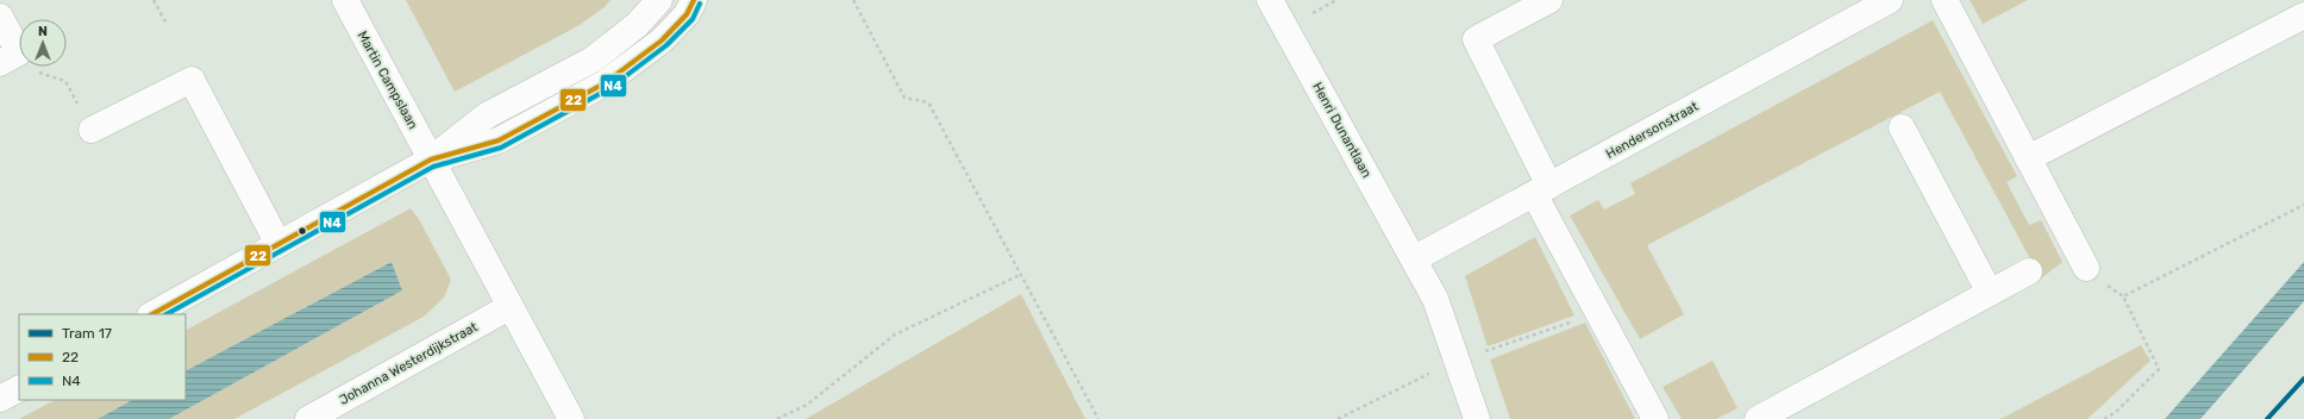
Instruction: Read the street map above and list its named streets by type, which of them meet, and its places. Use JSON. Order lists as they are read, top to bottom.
{
  "streets": {
    "street": [
      "Martin Campslaan",
      "Henri Dunantlaan",
      "Hendersonstraat",
      "Johanna Westerdijkstraat"
    ]
  },
  "crossings": [
    ["Martin Campslaan", "Johanna Westerdijkstraat"],
    ["Henri Dunantlaan", "Hendersonstraat"]
  ],
  "lines": ["transit line 22", "transit line N4", "tram line 17"],
  "legend": ["Tram 17", "22", "N4"],
  "north": "top"
}
